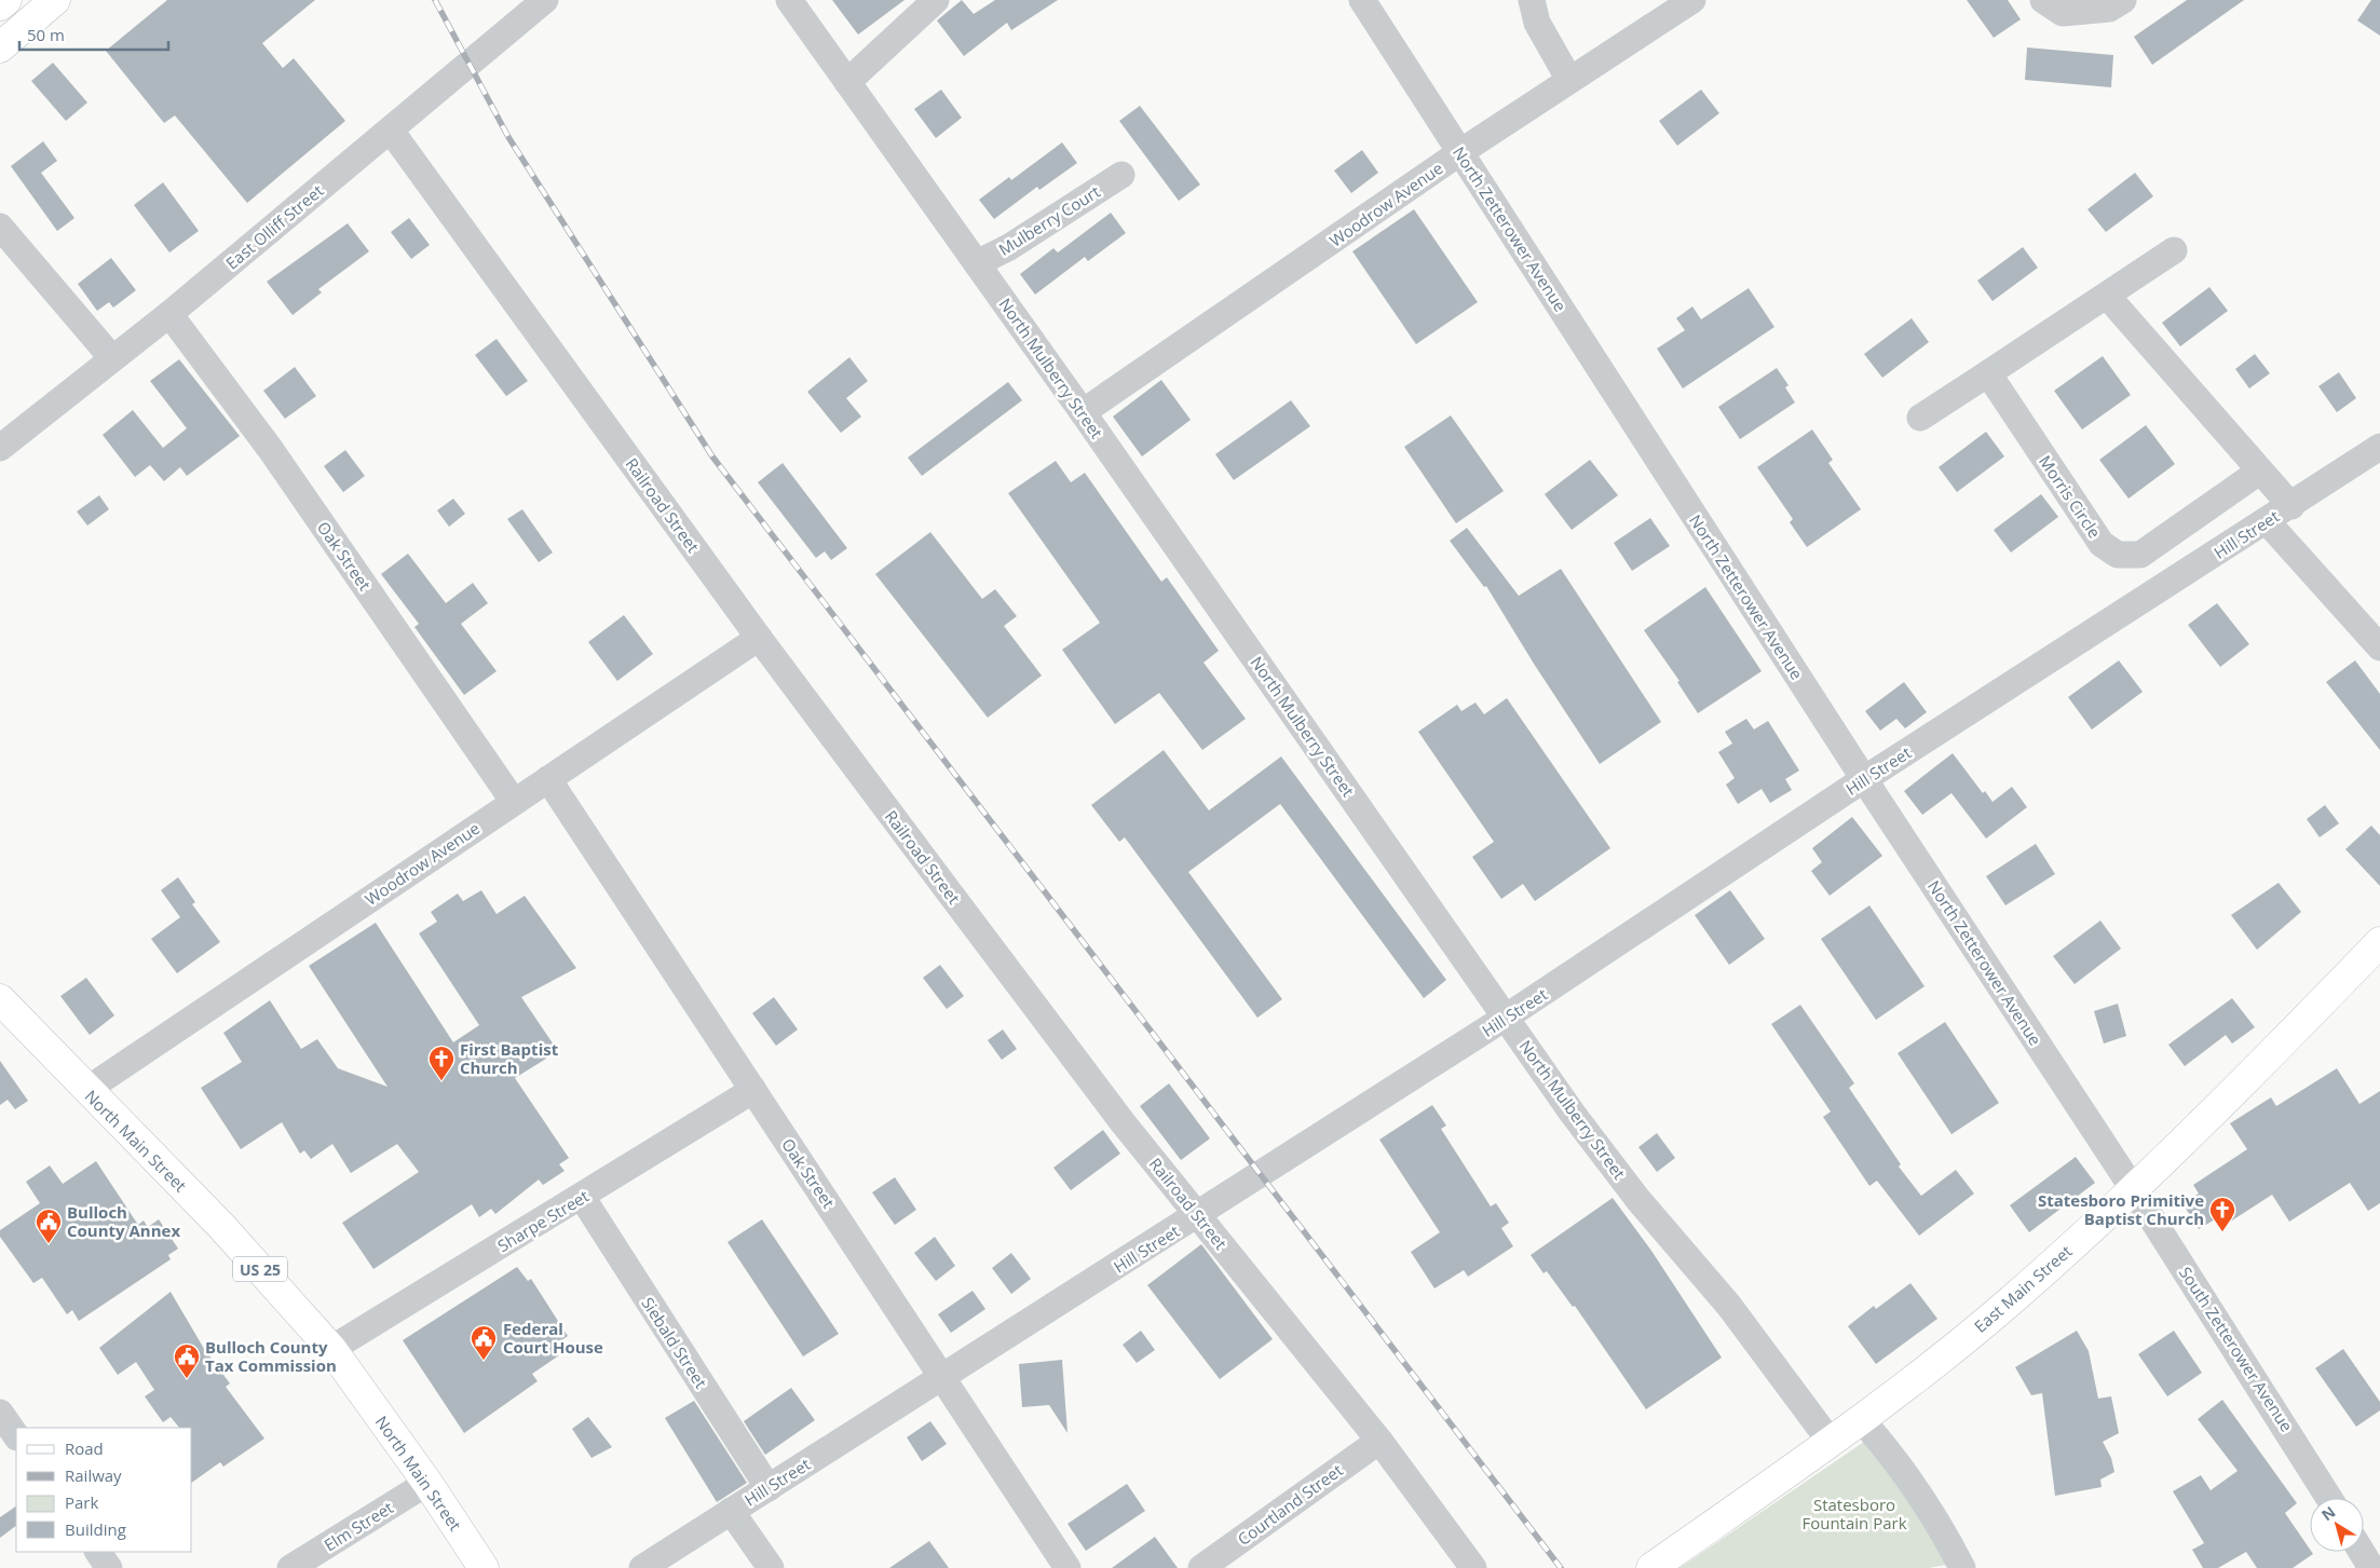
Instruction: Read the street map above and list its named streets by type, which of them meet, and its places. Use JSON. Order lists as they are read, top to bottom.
{
  "streets": {
    "main road": ["North Main Street", "US 25", "East Main Street"],
    "street": [
      "Woodrow Avenue",
      "Mulberry Court",
      "East Olliff Street",
      "North Zetterower Avenue",
      "North Mulberry Street",
      "Morris Circle",
      "Railroad Street",
      "Hill Street",
      "Oak Street",
      "Sharpe Street",
      "Siebald Street",
      "South Zetterower Avenue",
      "Courtland Street",
      "Elm Street"
    ]
  },
  "crossings": [
    ["Woodrow Avenue", "North Zetterower Avenue"],
    ["Woodrow Avenue", "North Mulberry Street"],
    ["Woodrow Avenue", "Railroad Street"],
    ["Woodrow Avenue", "Oak Street"],
    ["Woodrow Avenue", "North Main Street"],
    ["Mulberry Court", "North Mulberry Street"],
    ["East Olliff Street", "Railroad Street"],
    ["East Olliff Street", "Oak Street"],
    ["North Zetterower Avenue", "Hill Street"],
    ["North Zetterower Avenue", "East Main Street"],
    ["North Zetterower Avenue", "South Zetterower Avenue"],
    ["North Mulberry Street", "Hill Street"],
    ["North Mulberry Street", "East Main Street"],
    ["Railroad Street", "Hill Street"],
    ["Railroad Street", "Courtland Street"],
    ["Hill Street", "Oak Street"],
    ["Hill Street", "Siebald Street"],
    ["Oak Street", "Sharpe Street"],
    ["North Main Street", "Sharpe Street"],
    ["North Main Street", "Elm Street"],
    ["Sharpe Street", "Siebald Street"],
    ["East Main Street", "South Zetterower Avenue"]
  ],
  "parks": ["Statesboro Fountain Park"],
  "places": {
    "church": ["First Baptist Church", "Statesboro Primitive Baptist Church"],
    "public building": ["Bulloch County Annex", "Federal Court House", "Bulloch County Tax Commission"]
  },
  "legend": [
    "Road",
    "Railway",
    "Park",
    "Building"
  ],
  "scale_bar": "50 m",
  "north": "top left"
}
